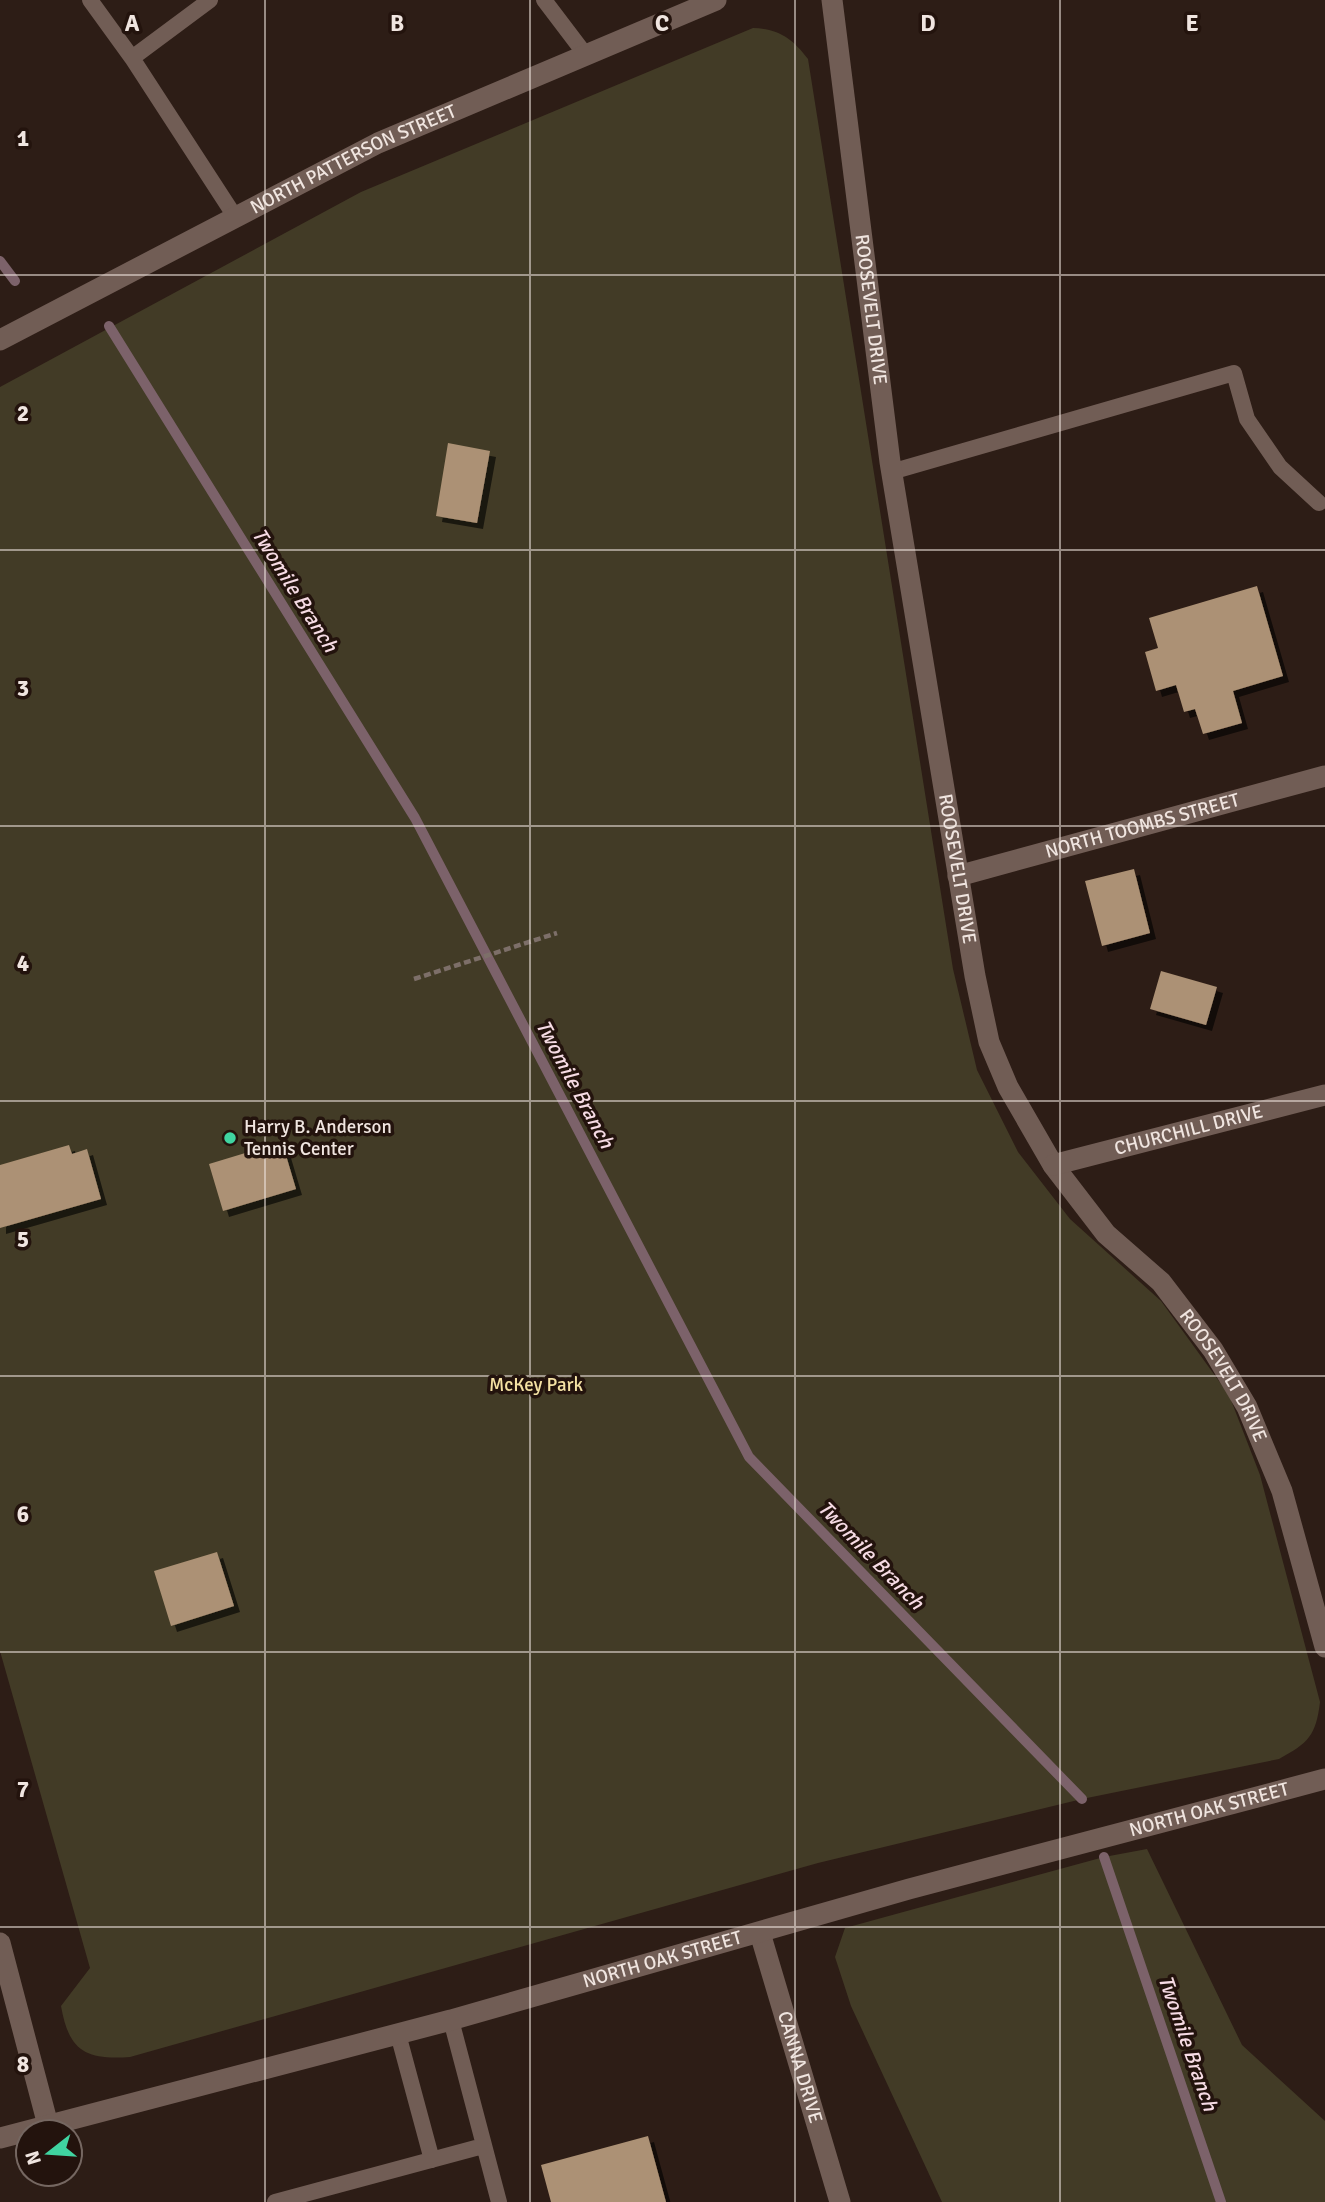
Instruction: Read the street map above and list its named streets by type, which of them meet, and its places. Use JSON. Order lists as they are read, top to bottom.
{
  "streets": {
    "street": [
      "NORTH PATTERSON STREET",
      "ROOSEVELT DRIVE",
      "NORTH TOOMBS STREET",
      "CHURCHILL DRIVE",
      "NORTH OAK STREET",
      "CANNA DRIVE"
    ]
  },
  "crossings": [
    ["ROOSEVELT DRIVE", "NORTH TOOMBS STREET"],
    ["ROOSEVELT DRIVE", "CHURCHILL DRIVE"],
    ["NORTH OAK STREET", "CANNA DRIVE"]
  ],
  "water": ["Twomile Branch"],
  "parks": ["McKey Park"],
  "places": ["Harry B. Anderson Tennis Center"],
  "north": "left",
  "grid": {
    "columns": [
      "A",
      "B",
      "C",
      "D",
      "E"
    ],
    "rows": [
      "1",
      "2",
      "3",
      "4",
      "5",
      "6",
      "7",
      "8"
    ]
  }
}
